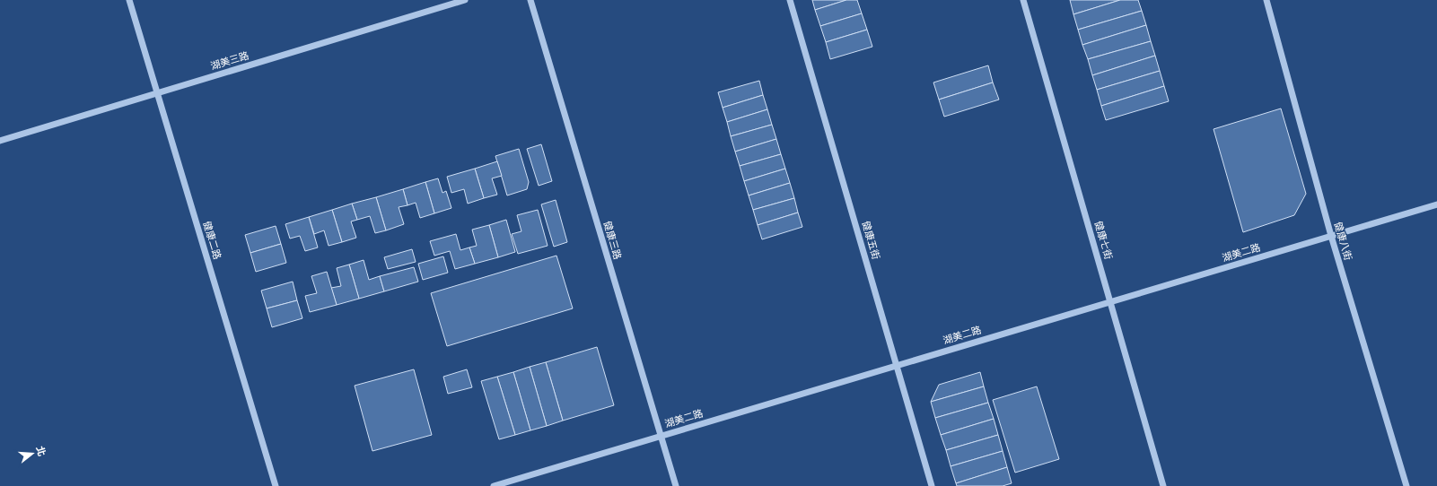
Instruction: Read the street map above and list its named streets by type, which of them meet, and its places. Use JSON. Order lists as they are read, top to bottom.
{
  "streets": {
    "street": [
      "湖美三路",
      "健康二路",
      "健康三路",
      "健康五街",
      "健康七街",
      "健康八街",
      "湖美二路"
    ]
  },
  "crossings": [
    ["湖美三路", "健康二路"],
    ["健康三路", "湖美二路"],
    ["健康五街", "湖美二路"],
    ["健康七街", "湖美二路"],
    ["健康八街", "湖美二路"]
  ],
  "north": "right"
}
